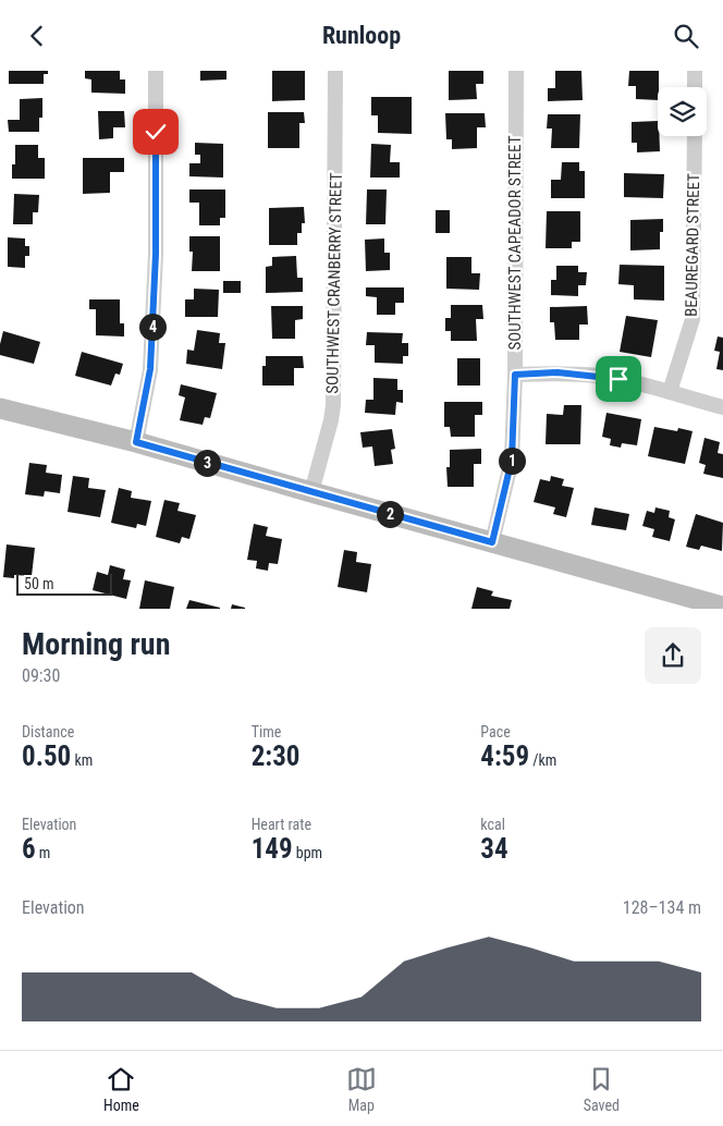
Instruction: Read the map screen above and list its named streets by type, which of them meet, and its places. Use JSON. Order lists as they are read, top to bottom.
{
  "streets": {
    "street": ["SOUTHWEST CAPEADOR STREET", "BEAUREGARD STREET", "SOUTHWEST CRANBERRY STREET"]
  },
  "scale_bar": "50 m",
  "page": {
    "header": "Runloop",
    "pins": [
      "4",
      "1",
      "3",
      "2"
    ],
    "scale": "50 m",
    "heading": ["Morning run", "09:30"],
    "stats": [
      ["Distance", "0.50 km"],
      ["Time", "2:30"],
      ["Pace", "4:59 /km"],
      ["Elevation", "6 m"],
      ["Heart rate", "149 bpm"],
      ["kcal", "34"]
    ],
    "chart": ["Elevation", "128–134 m"],
    "tabs": ["Home", "Map", "Saved"]
  }
}
